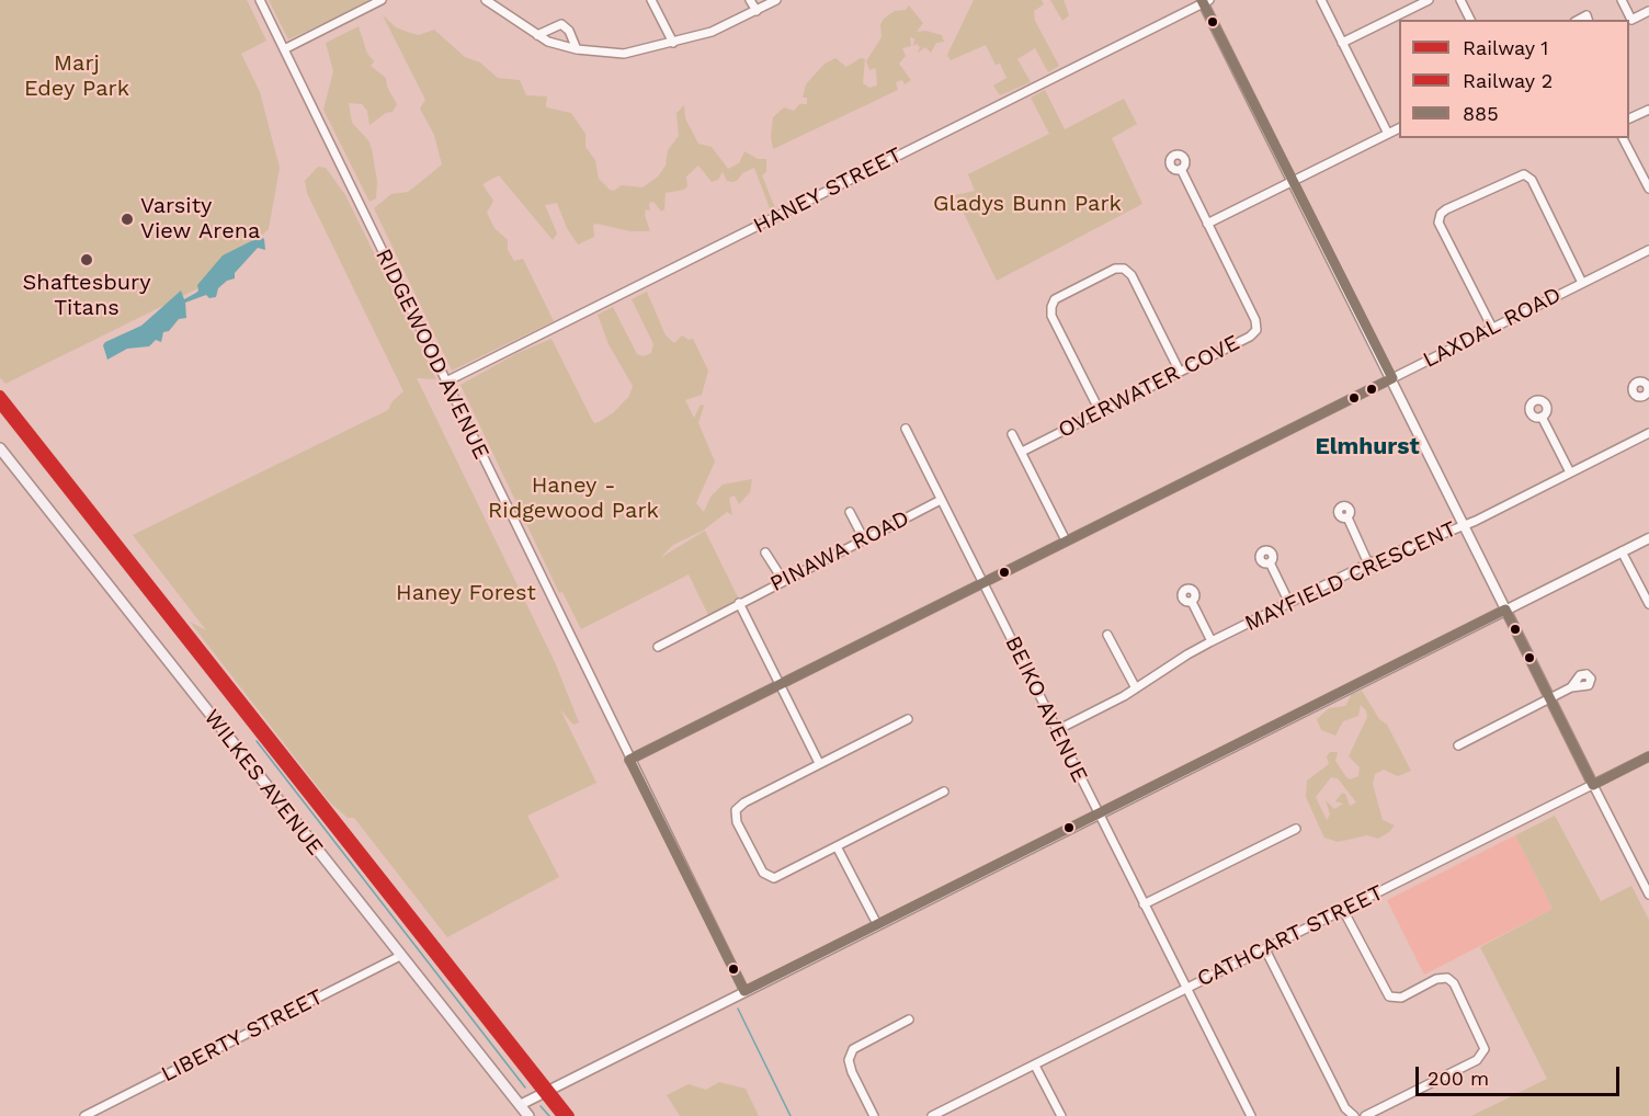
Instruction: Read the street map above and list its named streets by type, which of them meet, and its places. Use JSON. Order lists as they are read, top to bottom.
{
  "streets": {
    "main road": ["WILKES AVENUE"],
    "street": [
      "HANEY STREET",
      "LAXDAL ROAD",
      "RIDGEWOOD AVENUE",
      "OVERWATER COVE",
      "PINAWA ROAD",
      "MAYFIELD CRESCENT",
      "BEIKO AVENUE",
      "CATHCART STREET",
      "LIBERTY STREET"
    ]
  },
  "crossings": [
    ["HANEY STREET", "RIDGEWOOD AVENUE"],
    ["LAXDAL ROAD", "RIDGEWOOD AVENUE"],
    ["LAXDAL ROAD", "BEIKO AVENUE"],
    ["PINAWA ROAD", "BEIKO AVENUE"],
    ["MAYFIELD CRESCENT", "BEIKO AVENUE"],
    ["BEIKO AVENUE", "CATHCART STREET"],
    ["WILKES AVENUE", "LIBERTY STREET"]
  ],
  "districts": ["Elmhurst"],
  "parks": [
    "Marj Edey Park",
    "Gladys Bunn Park",
    "Haney - Ridgewood Park",
    "Haney Forest"
  ],
  "places": ["Varsity View Arena", "Shaftesbury Titans"],
  "lines": ["transit line 885", "rail line 1", "rail line 2"],
  "legend": ["Railway 1", "Railway 2", "885"],
  "scale_bar": "200 m"
}
